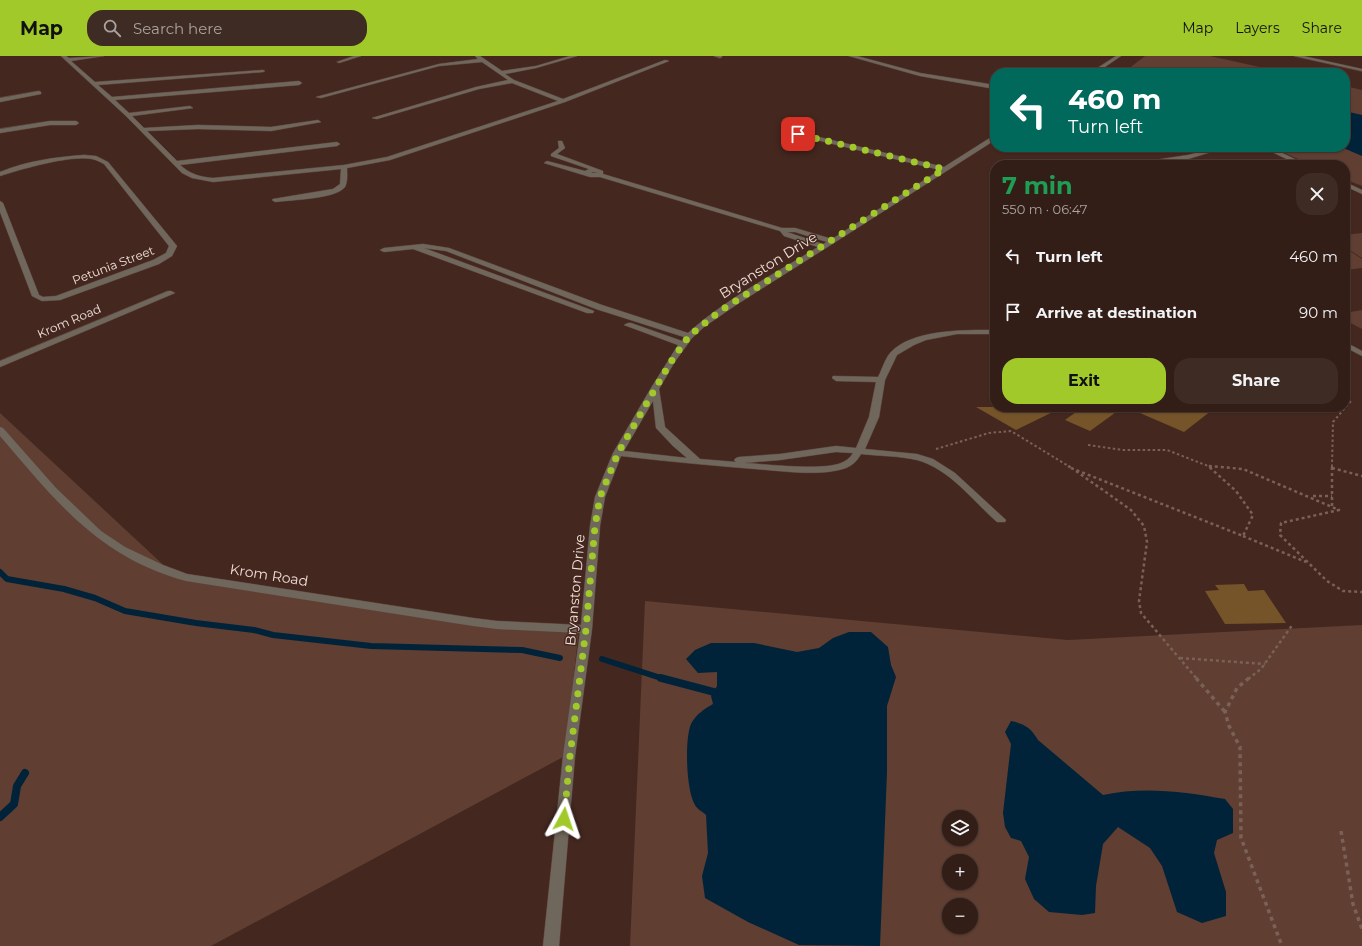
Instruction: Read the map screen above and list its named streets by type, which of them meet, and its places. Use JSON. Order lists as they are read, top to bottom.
{
  "streets": {
    "street": ["Petunia Street", "Bryanston Drive", "Krom Road"]
  },
  "crossings": [
    ["Bryanston Drive", "Krom Road"]
  ],
  "page": {
    "header": "Map",
    "search": "Search here",
    "nav": ["Map", "Layers", "Share"],
    "turn": ["460 m", "Turn left"],
    "heading": ["7 min", "550 m · 06:47"],
    "list": [
      {
        "name": "Turn left",
        "value": "460 m"
      },
      {
        "name": "Arrive at destination",
        "value": "90 m"
      }
    ],
    "buttons": ["Exit", "Share"],
    "map_buttons": ["+", "−"]
  }
}
